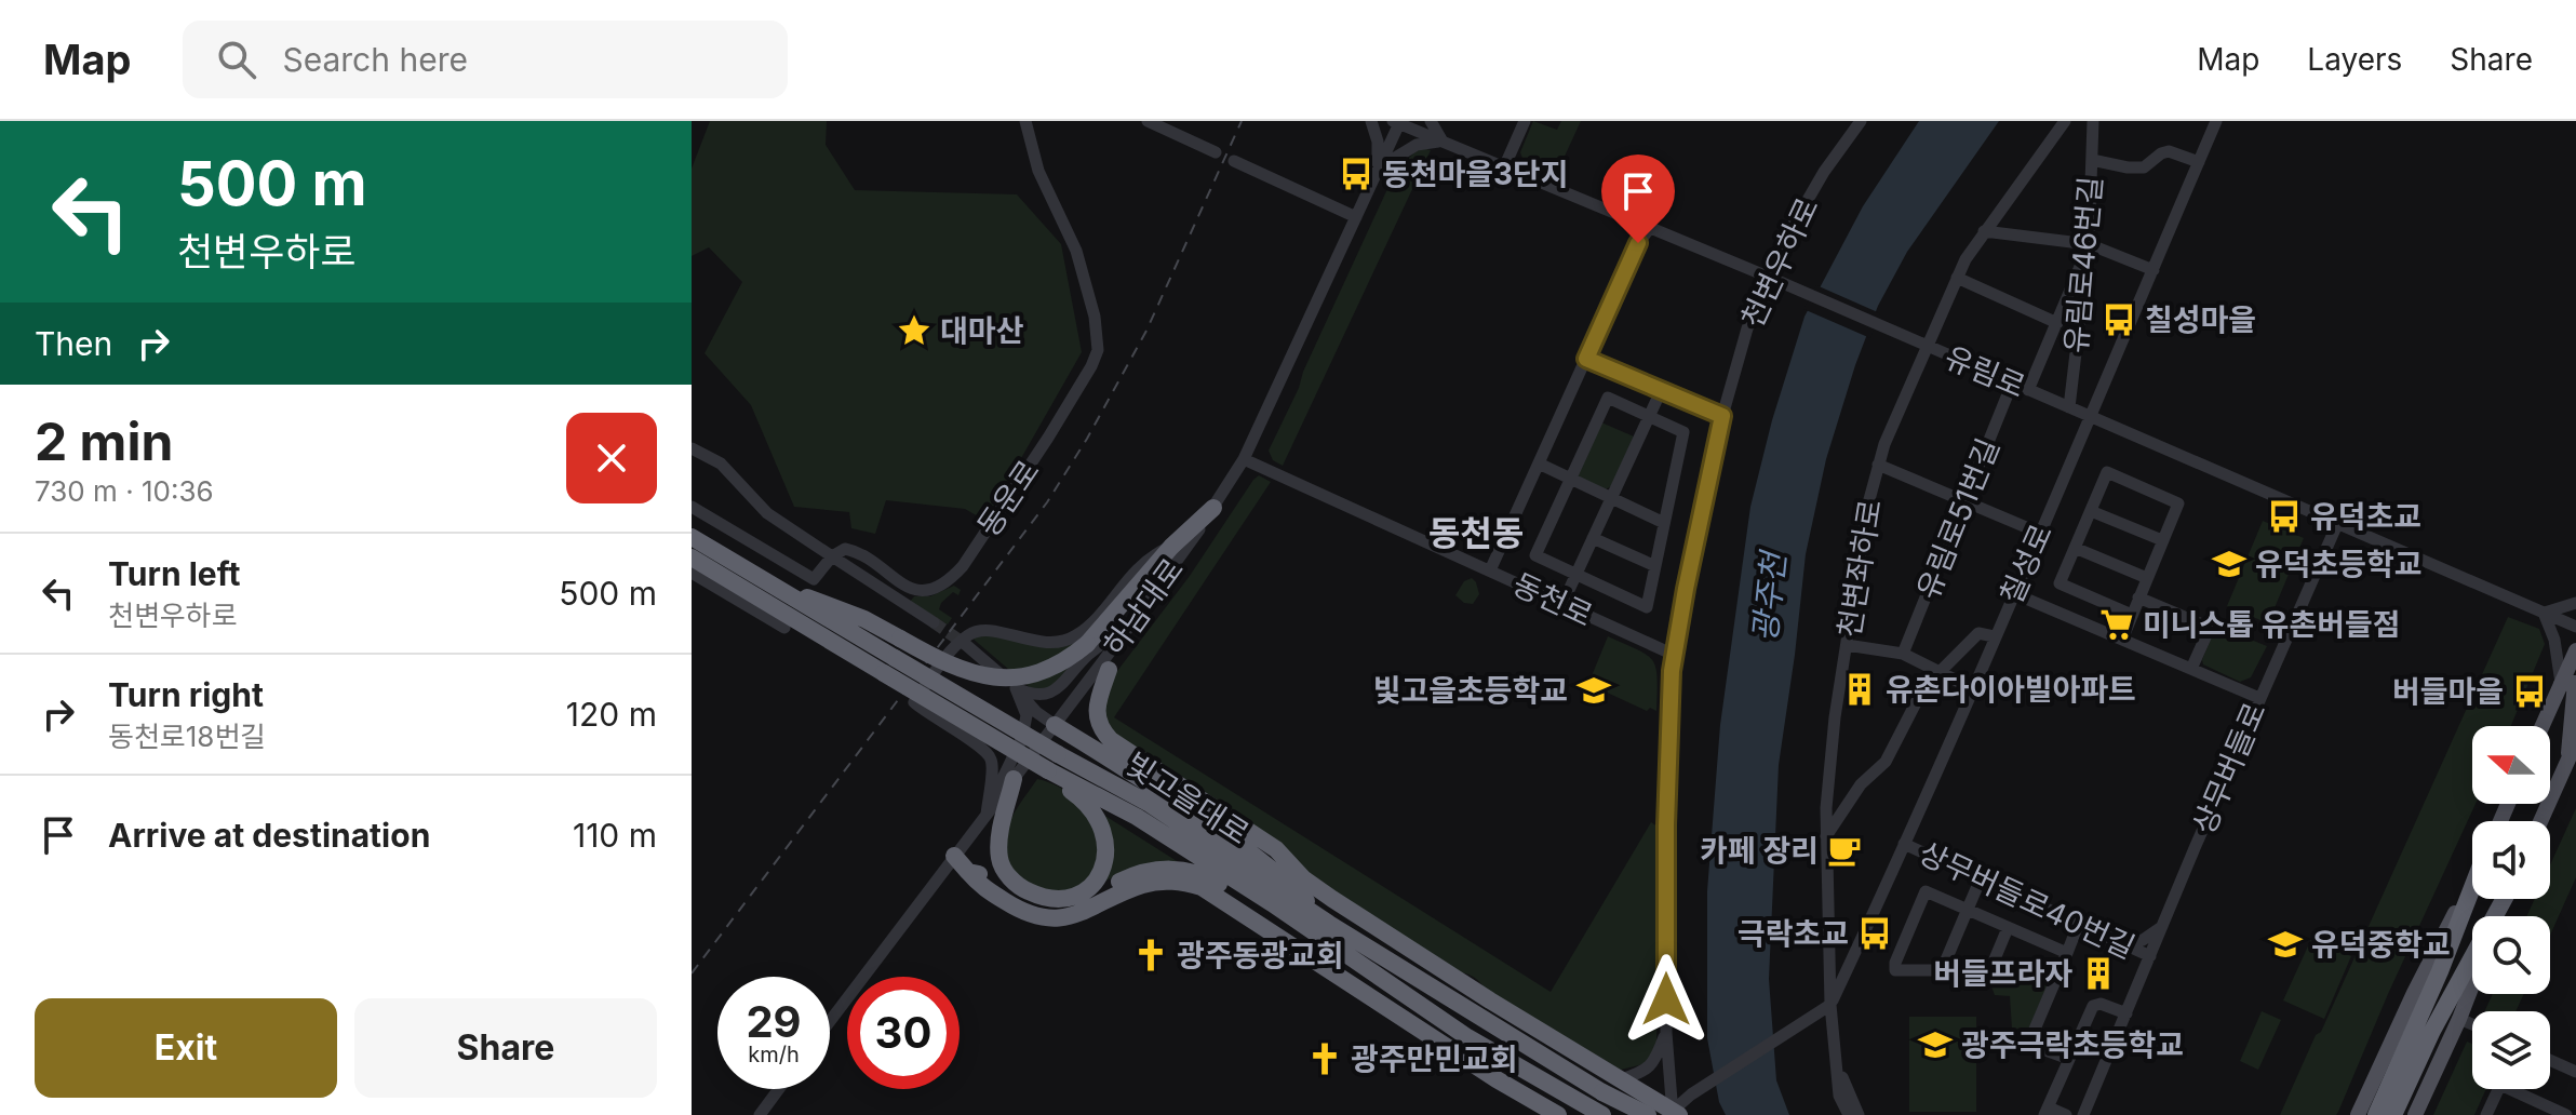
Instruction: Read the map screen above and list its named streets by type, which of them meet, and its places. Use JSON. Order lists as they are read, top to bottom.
{
  "streets": {
    "highway": ["빛고을대로"],
    "street": [
      "천변우하로",
      "유림로46번길",
      "유림로",
      "동운로",
      "유림로51번길",
      "칠성로",
      "천변좌하로",
      "동천로",
      "하남대로",
      "상무버들로",
      "상무버들로40번길"
    ]
  },
  "crossings": [
    ["천변우하로", "유림로"],
    ["천변우하로", "동천로"],
    ["유림로46번길", "유림로"],
    ["유림로", "유림로51번길"],
    ["유림로", "칠성로"],
    ["유림로", "천변좌하로"],
    ["유림로", "하남대로"],
    ["유림로", "상무버들로"],
    ["칠성로", "천변좌하로"],
    ["칠성로", "상무버들로40번길"],
    ["동천로", "하남대로"],
    ["상무버들로", "상무버들로40번길"]
  ],
  "districts": ["동천동"],
  "water": ["광주천"],
  "places": {
    "bus stop": [
      "동천마을3단지",
      "칠성마을",
      "유덕초교",
      "버들마을",
      "극락초교"
    ],
    "place": ["대마산"],
    "school or university": [
      "유덕초등학교",
      "빛고을초등학교",
      "유덕중학교",
      "광주극락초등학교"
    ],
    "supermarket": ["미니스톱 유촌버들점"],
    "building": ["유촌다이아빌아파트", "버들프라자"],
    "cafe": ["카페 장리"],
    "church": ["광주동광교회", "광주만민교회"]
  },
  "north": "left",
  "page": {
    "header": "Map",
    "search": "Search here",
    "nav": ["Map", "Layers", "Share"],
    "turn": ["500 m", "천변우하로"],
    "then": "Then",
    "heading": ["2 min", "730 m · 10:36"],
    "list": [
      {
        "name": "Turn left",
        "note": "천변우하로",
        "value": "500 m"
      },
      {
        "name": "Turn right",
        "note": "동천로18번길",
        "value": "120 m"
      },
      {
        "name": "Arrive at destination",
        "value": "110 m"
      }
    ],
    "speed": "29 km/h",
    "limit": "30",
    "buttons": ["Exit", "Share"]
  }
}
